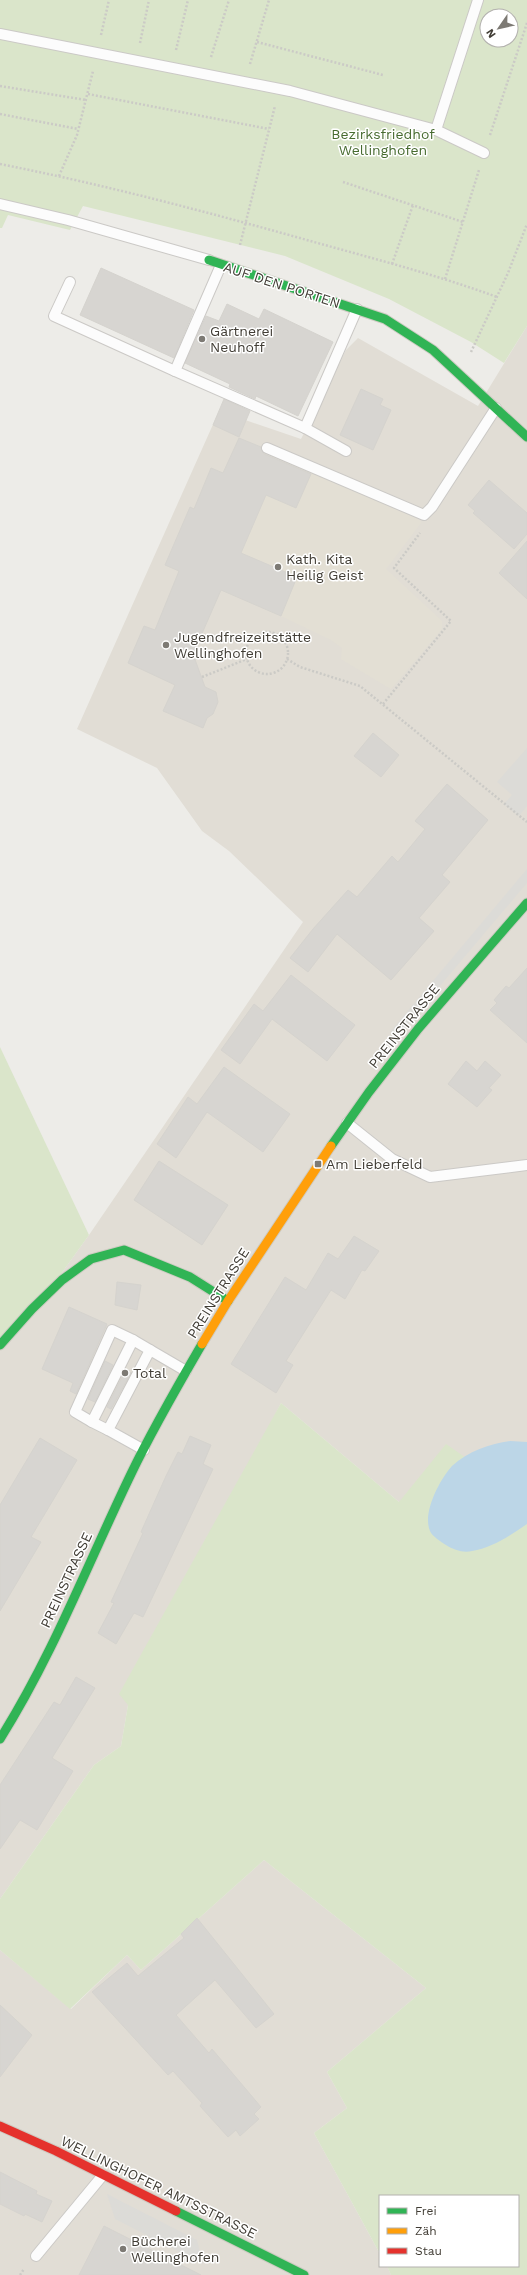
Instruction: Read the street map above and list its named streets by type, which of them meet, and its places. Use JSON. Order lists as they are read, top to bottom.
{
  "streets": {
    "street": ["AUF DEN PORTEN", "PREINSTRASSE", "WELLINGHOFER AMTSSTRASSE"]
  },
  "parks": ["Bezirksfriedhof Wellinghofen"],
  "places": {
    "other": [
      "Gärtnerei Neuhoff",
      "Kath. Kita Heilig Geist",
      "Jugendfreizeitstätte Wellinghofen",
      "Total",
      "Bücherei Wellinghofen"
    ],
    "transit": ["Am Lieberfeld"]
  },
  "legend": ["Frei", "Zäh", "Stau"],
  "north": "bottom left"
}
